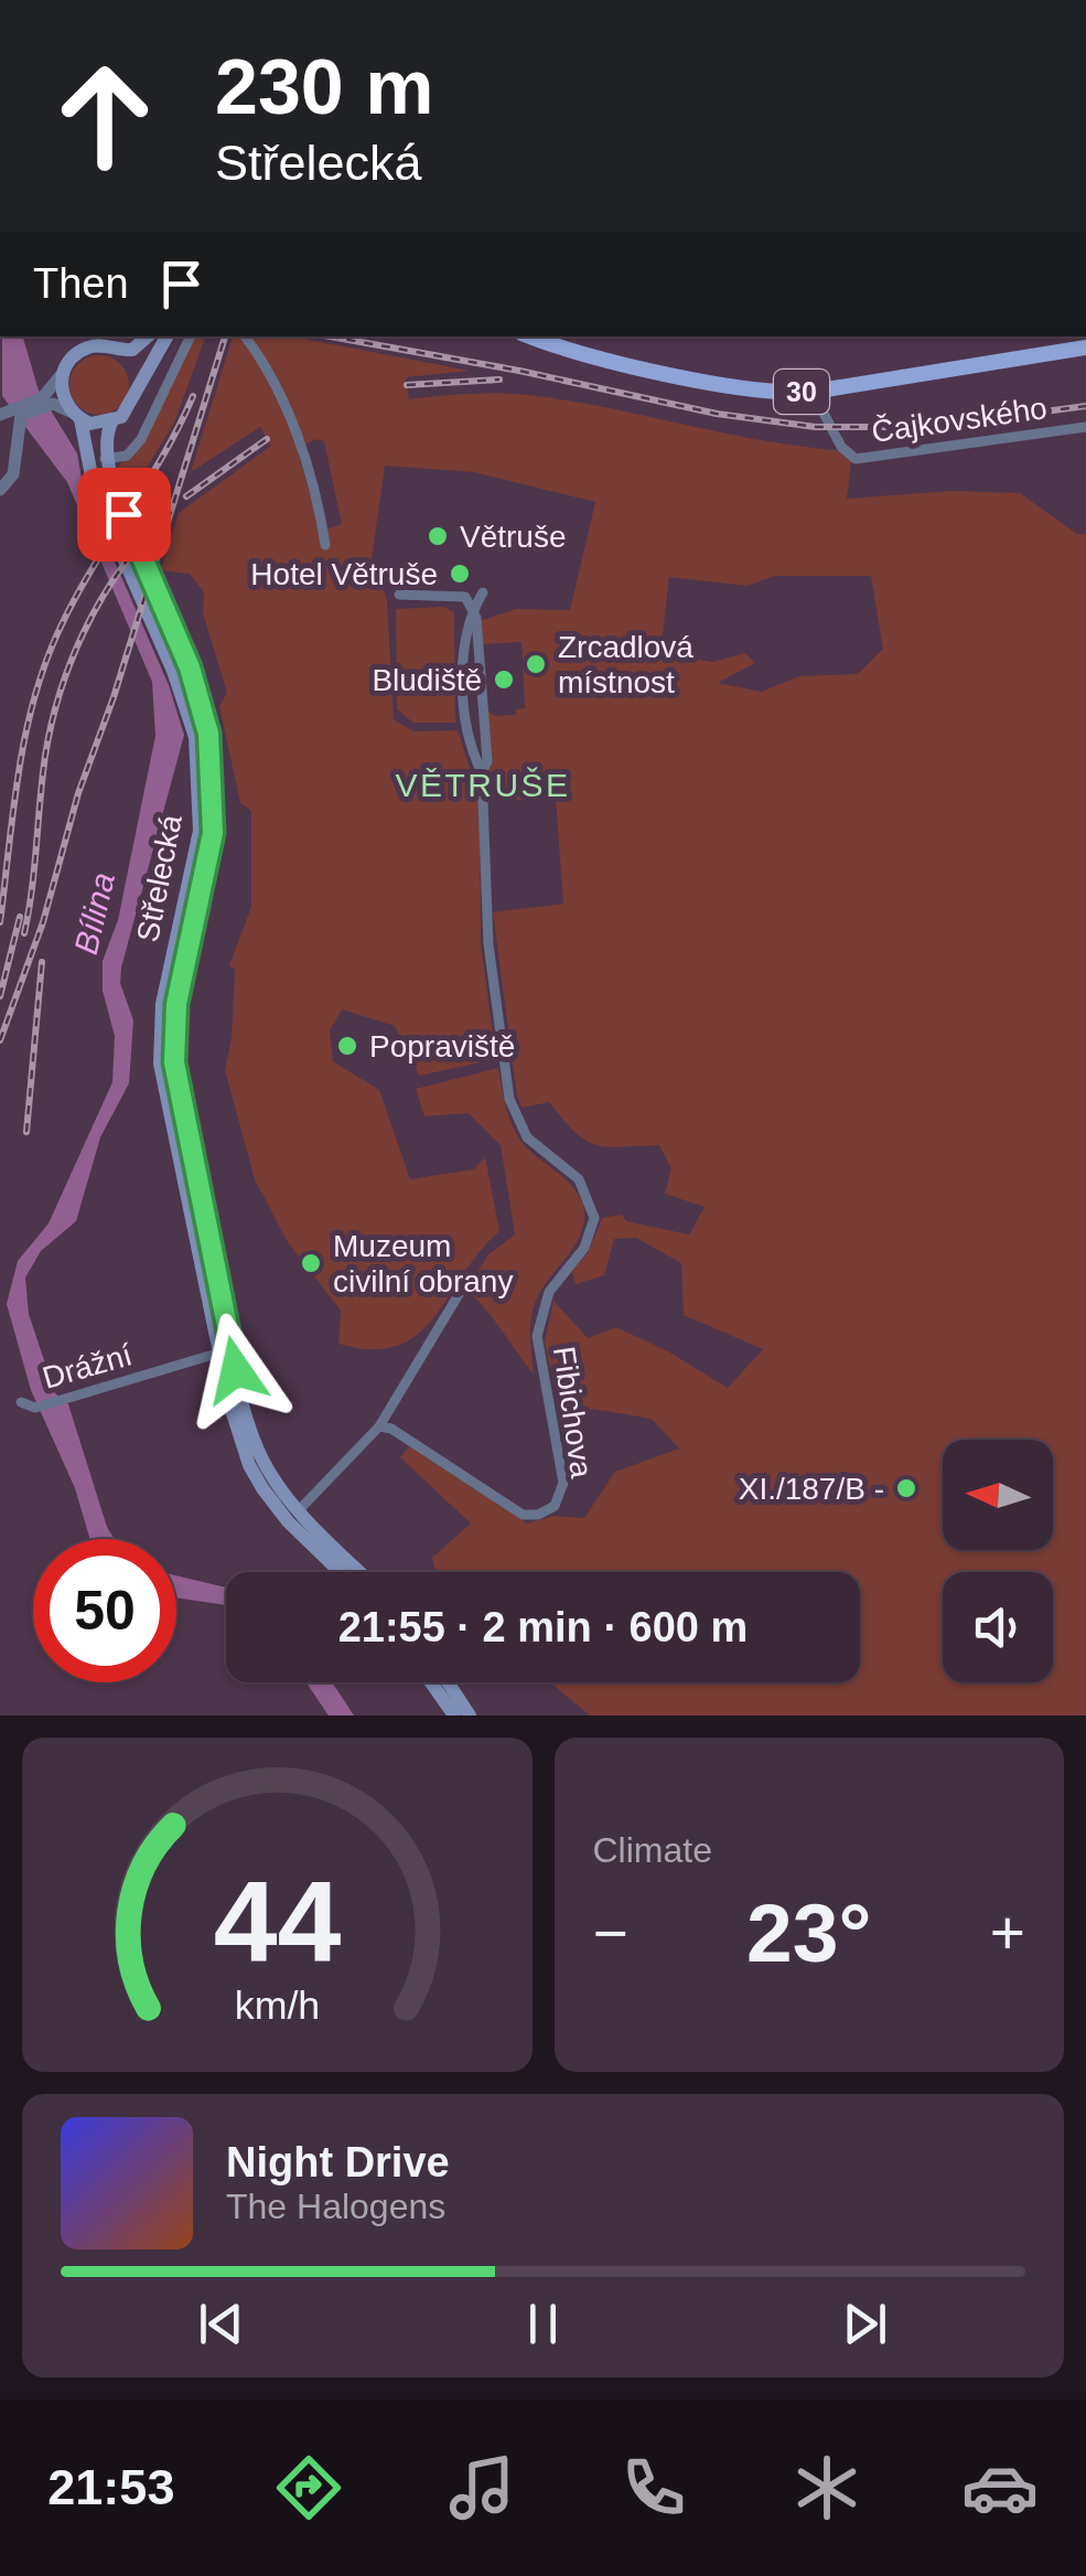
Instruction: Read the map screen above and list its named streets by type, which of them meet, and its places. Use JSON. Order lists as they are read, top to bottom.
{
  "streets": {
    "main road": ["30", "Střelecká"],
    "street": ["Čajkovského", "Drážní", "Fibichova"]
  },
  "crossings": [
    ["30", "Čajkovského"]
  ],
  "districts": ["VĚTRUŠE"],
  "water": ["Bílina"],
  "places": [
    "Větruše",
    "Hotel Větruše",
    "Zrcadlová místnost",
    "Bludiště",
    "Popraviště",
    "Muzeum civilní obrany",
    "XI./187/B -"
  ],
  "north": "left",
  "page": {
    "turn": ["230 m", "Střelecká"],
    "then": "Then",
    "limit": "50",
    "trip": "21:55 · 2 min · 600 m",
    "tile": "Climate",
    "heat": ["−", "23°", "+"],
    "song": ["Night Drive", "The Halogens"],
    "tabs": "21:53",
    "gauge": ["44", "km/h"]
  }
}
